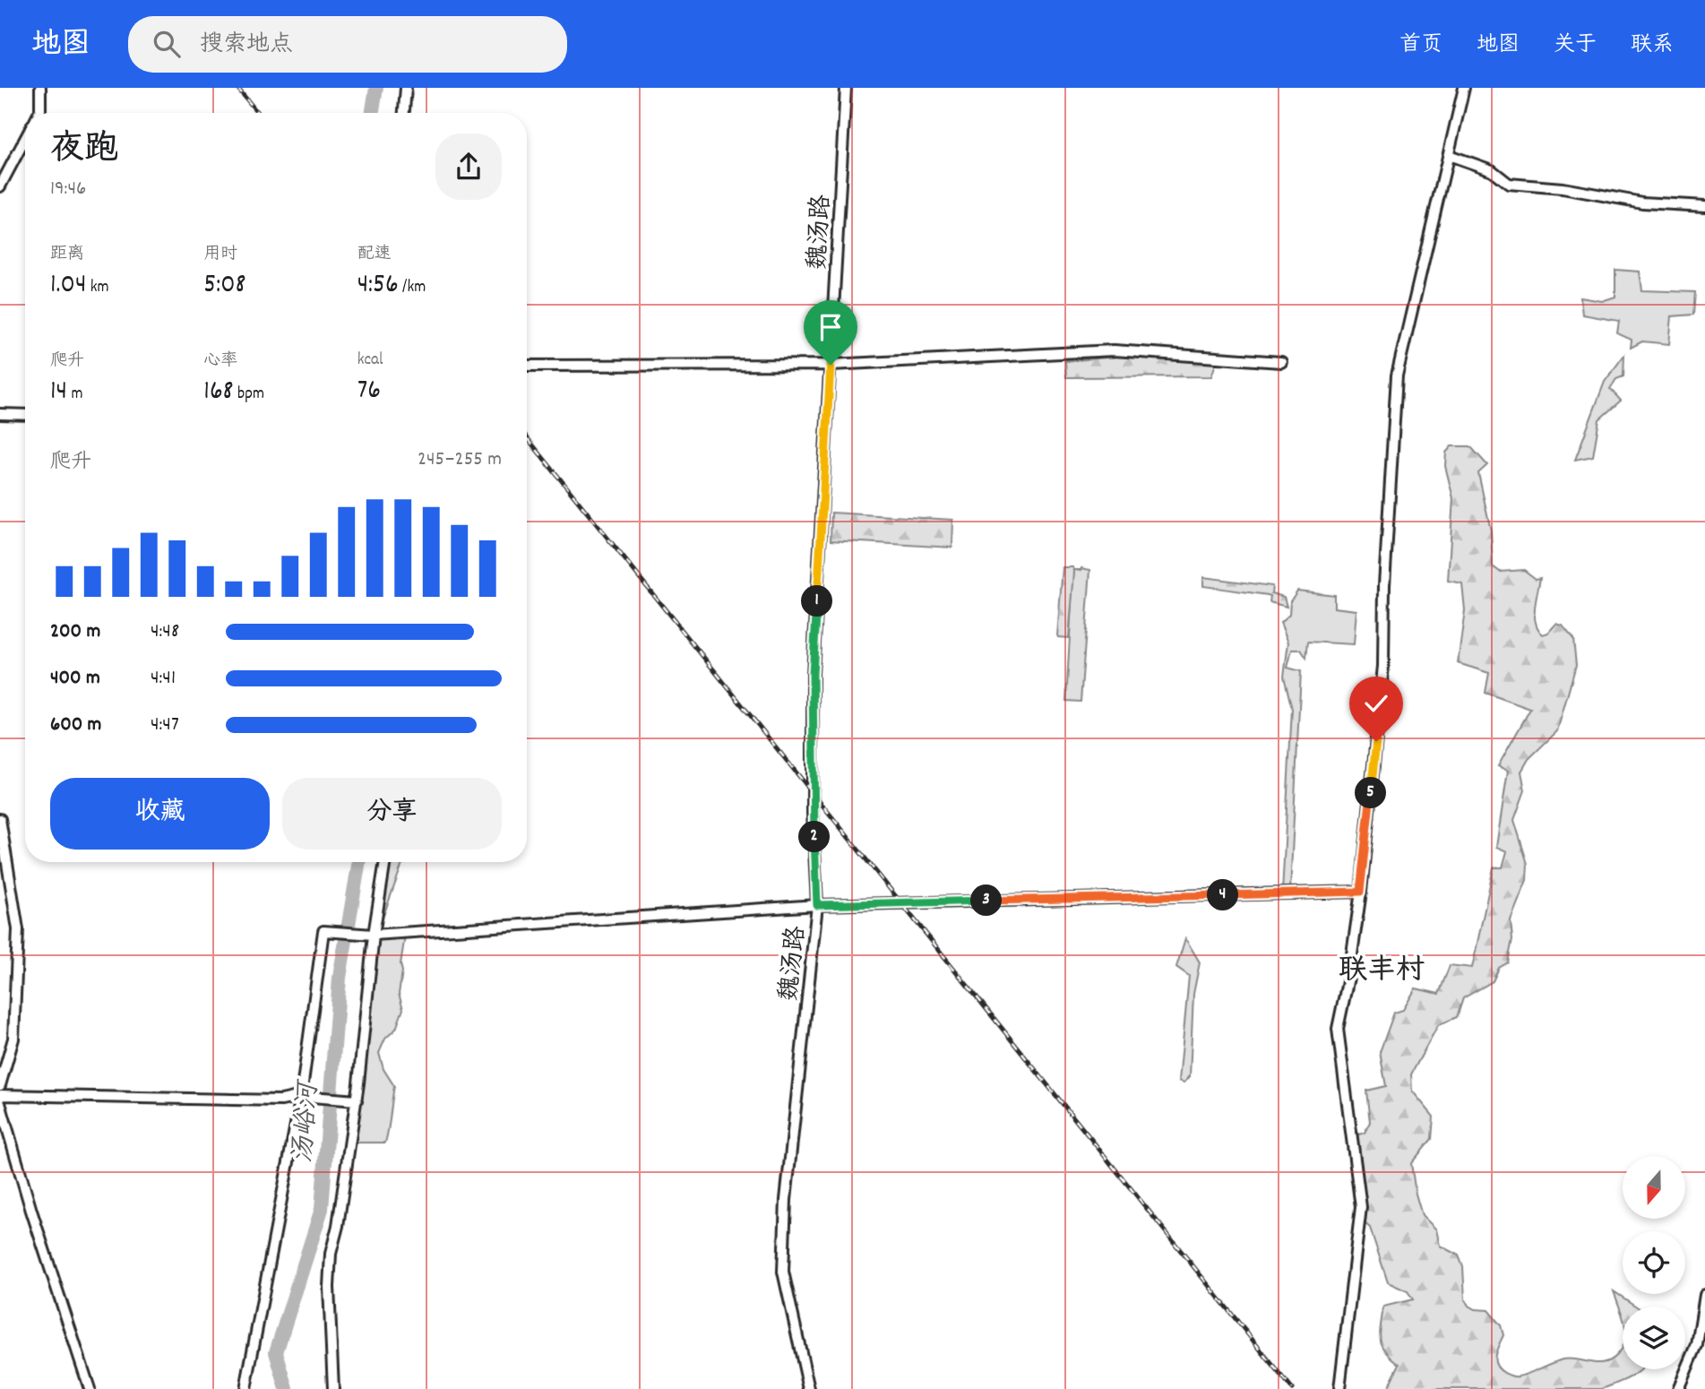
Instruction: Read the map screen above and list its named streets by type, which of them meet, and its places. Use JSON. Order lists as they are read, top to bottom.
{
  "streets": {
    "street": ["魏汤路"]
  },
  "districts": ["联丰村"],
  "water": ["汤峪河"],
  "north": "bottom",
  "page": {
    "header": "地图",
    "search": "搜索地点",
    "nav": [
      "首页",
      "地图",
      "关于",
      "联系"
    ],
    "heading": ["夜跑", "19:46"],
    "stats": [
      ["距离", "1.04 km"],
      ["用时", "5:08"],
      ["配速", "4:56 /km"],
      ["爬升", "14 m"],
      ["心率", "168 bpm"],
      ["kcal", "76"]
    ],
    "chart": ["爬升", "245–255 m"],
    "pins": [
      "1",
      "5",
      "2",
      "4",
      "3"
    ],
    "list": [
      {
        "name": "200 m",
        "note": "4:48"
      },
      {
        "name": "400 m",
        "note": "4:41"
      },
      {
        "name": "600 m",
        "note": "4:47"
      }
    ],
    "buttons": ["收藏", "分享"]
  }
}
